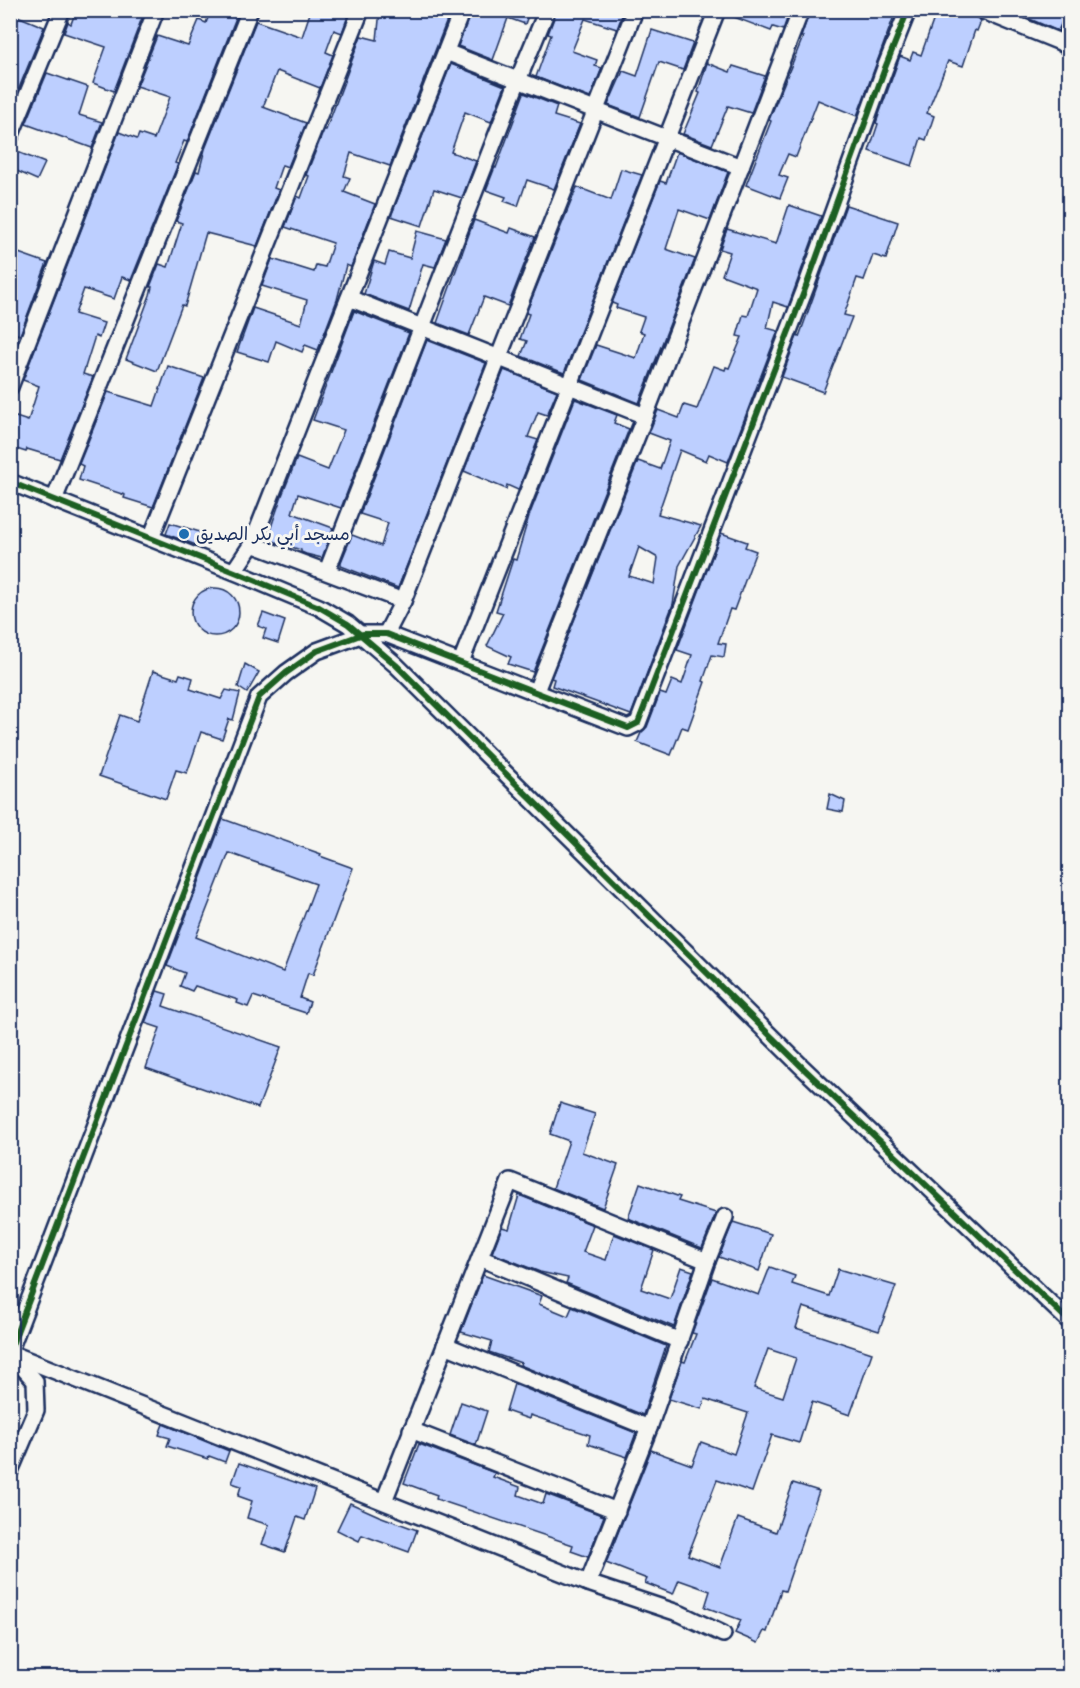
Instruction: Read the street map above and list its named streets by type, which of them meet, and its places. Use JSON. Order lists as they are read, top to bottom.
{
  "places": ["مسجد أبي بكر الصديق"]
}
